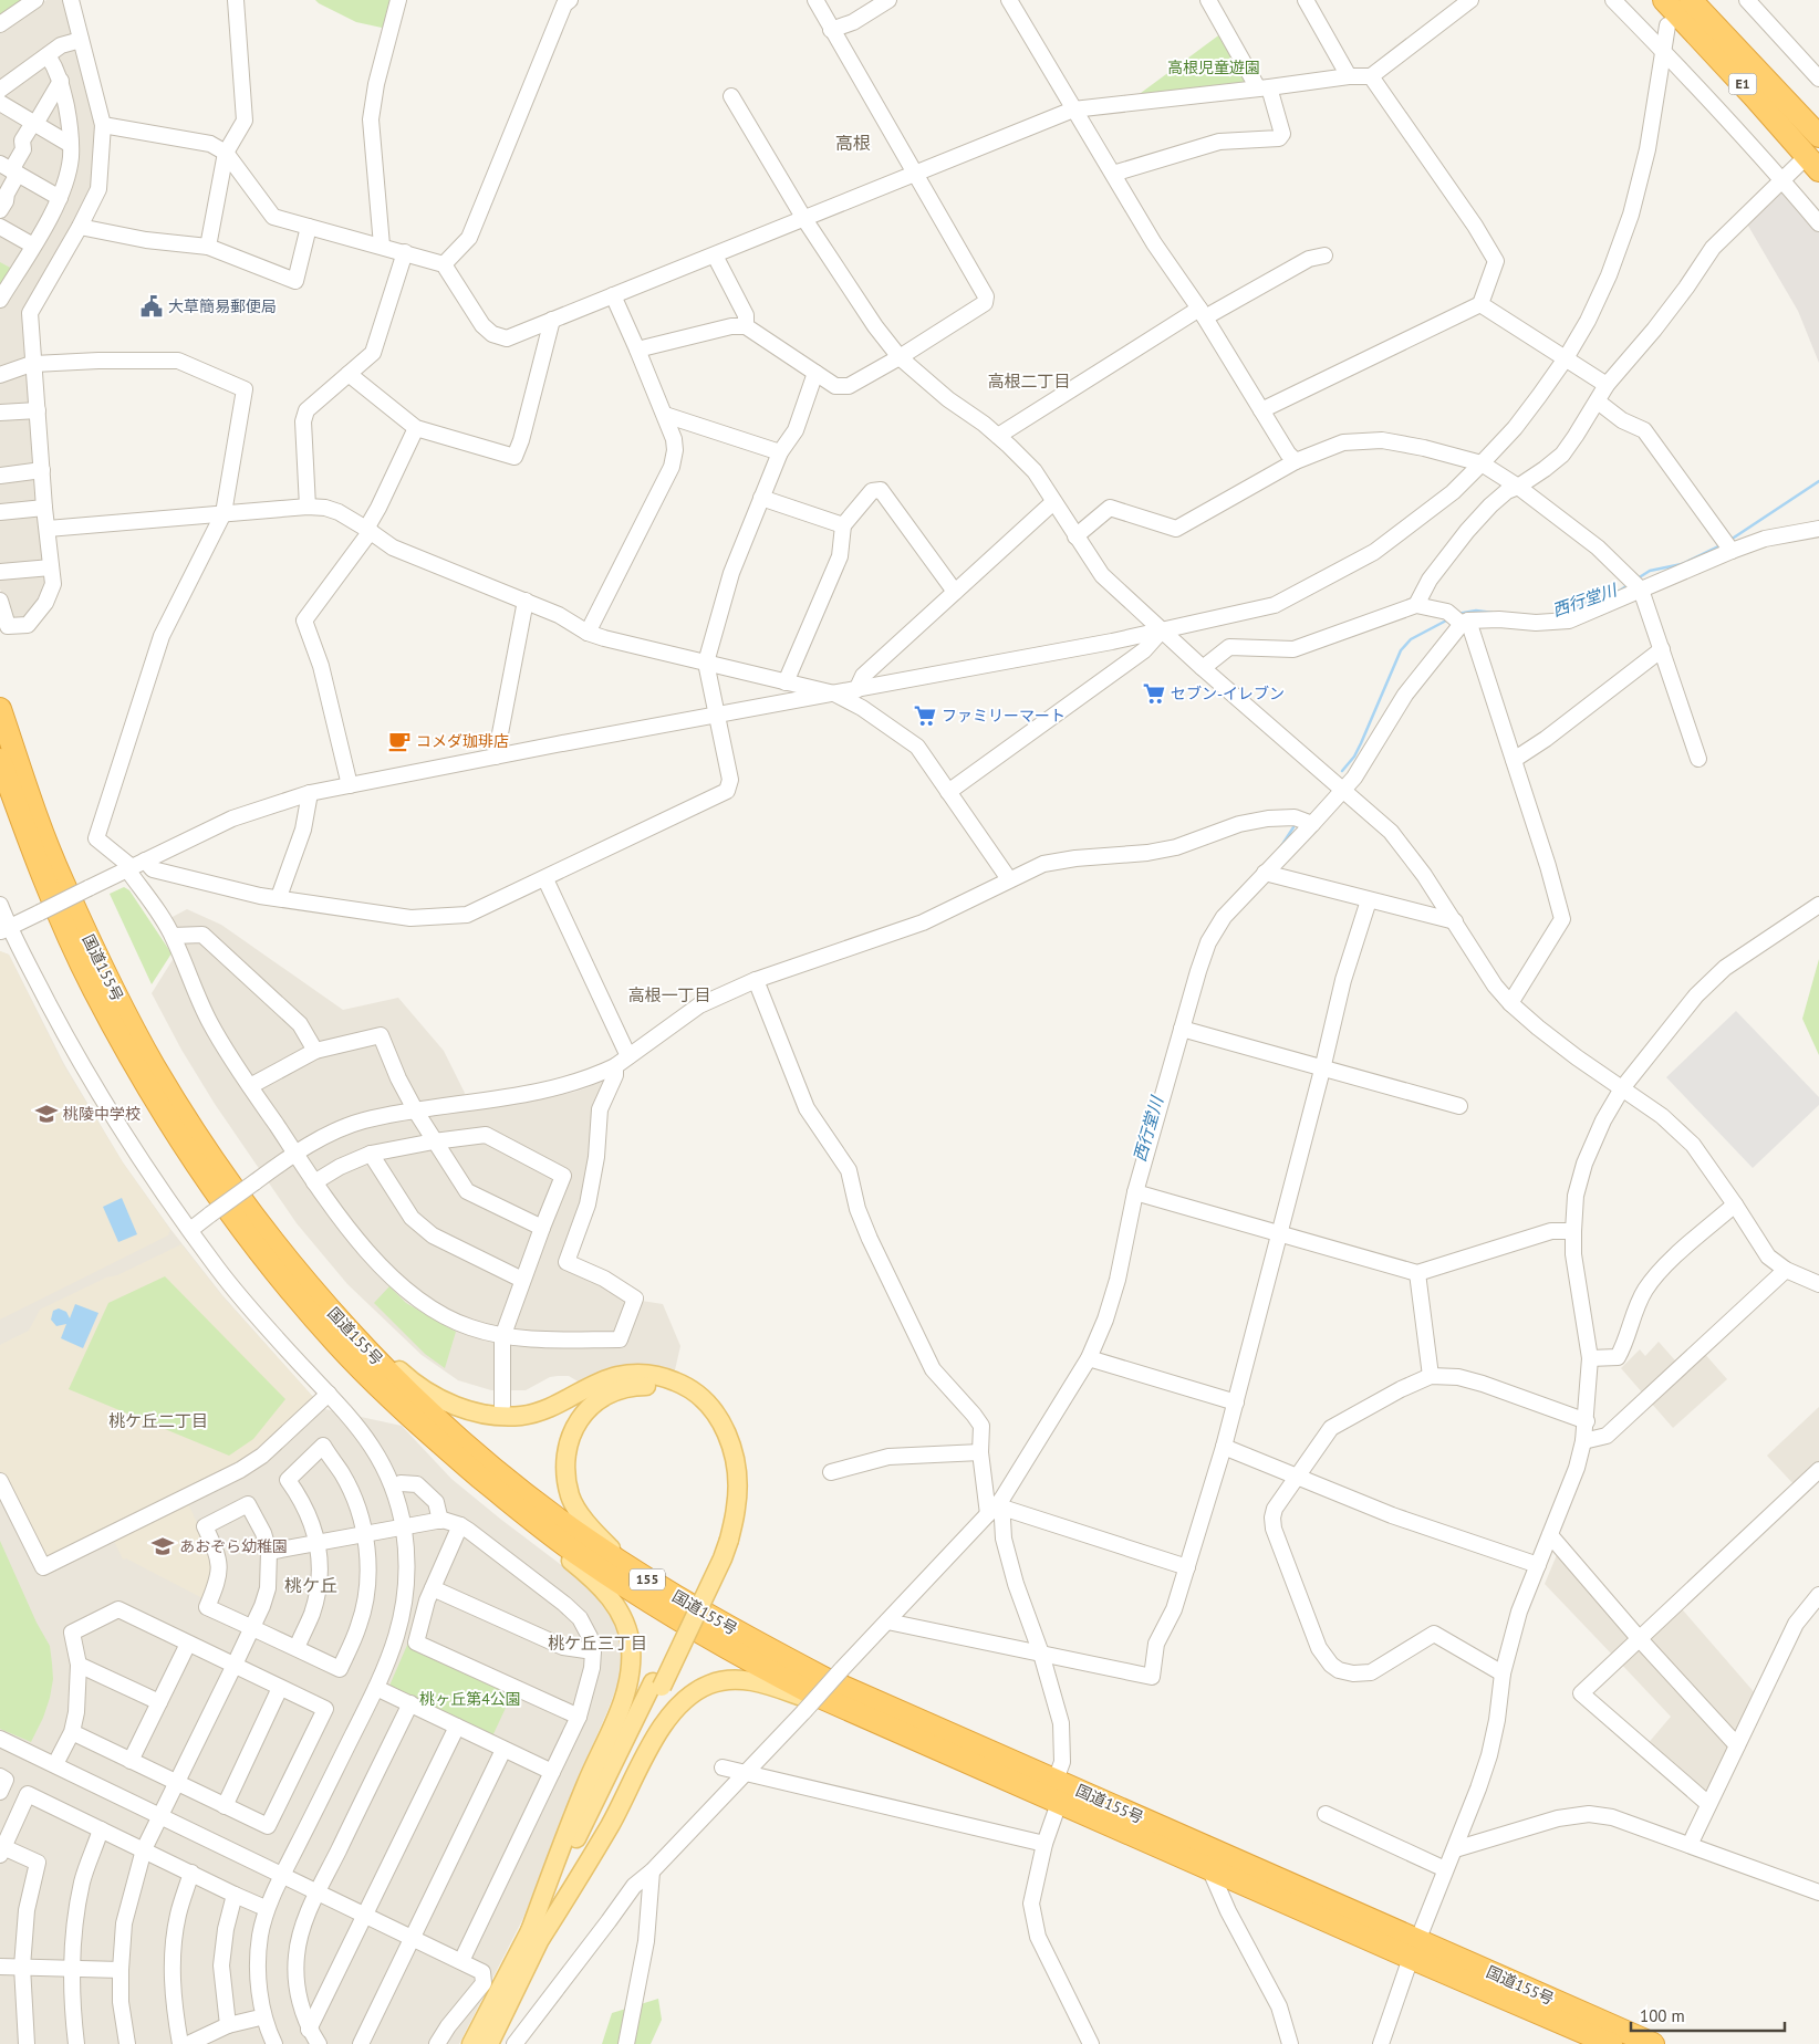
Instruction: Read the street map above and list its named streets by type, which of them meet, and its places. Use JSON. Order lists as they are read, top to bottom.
{
  "streets": {
    "highway": ["E1", "国道155号", "155"]
  },
  "districts": [
    "高根",
    "高根二丁目",
    "高根一丁目",
    "桃ケ丘二丁目",
    "桃ケ丘",
    "桃ケ丘三丁目"
  ],
  "water": ["西行堂川"],
  "parks": ["高根児童遊園", "桃ヶ丘第4公園"],
  "places": {
    "public building": ["大草簡易郵便局"],
    "supermarket": ["セブン-イレブン", "ファミリーマート"],
    "cafe": ["コメダ珈琲店"],
    "school or university": ["桃陵中学校", "あおぞら幼稚園"]
  },
  "scale_bar": "100 m"
}
